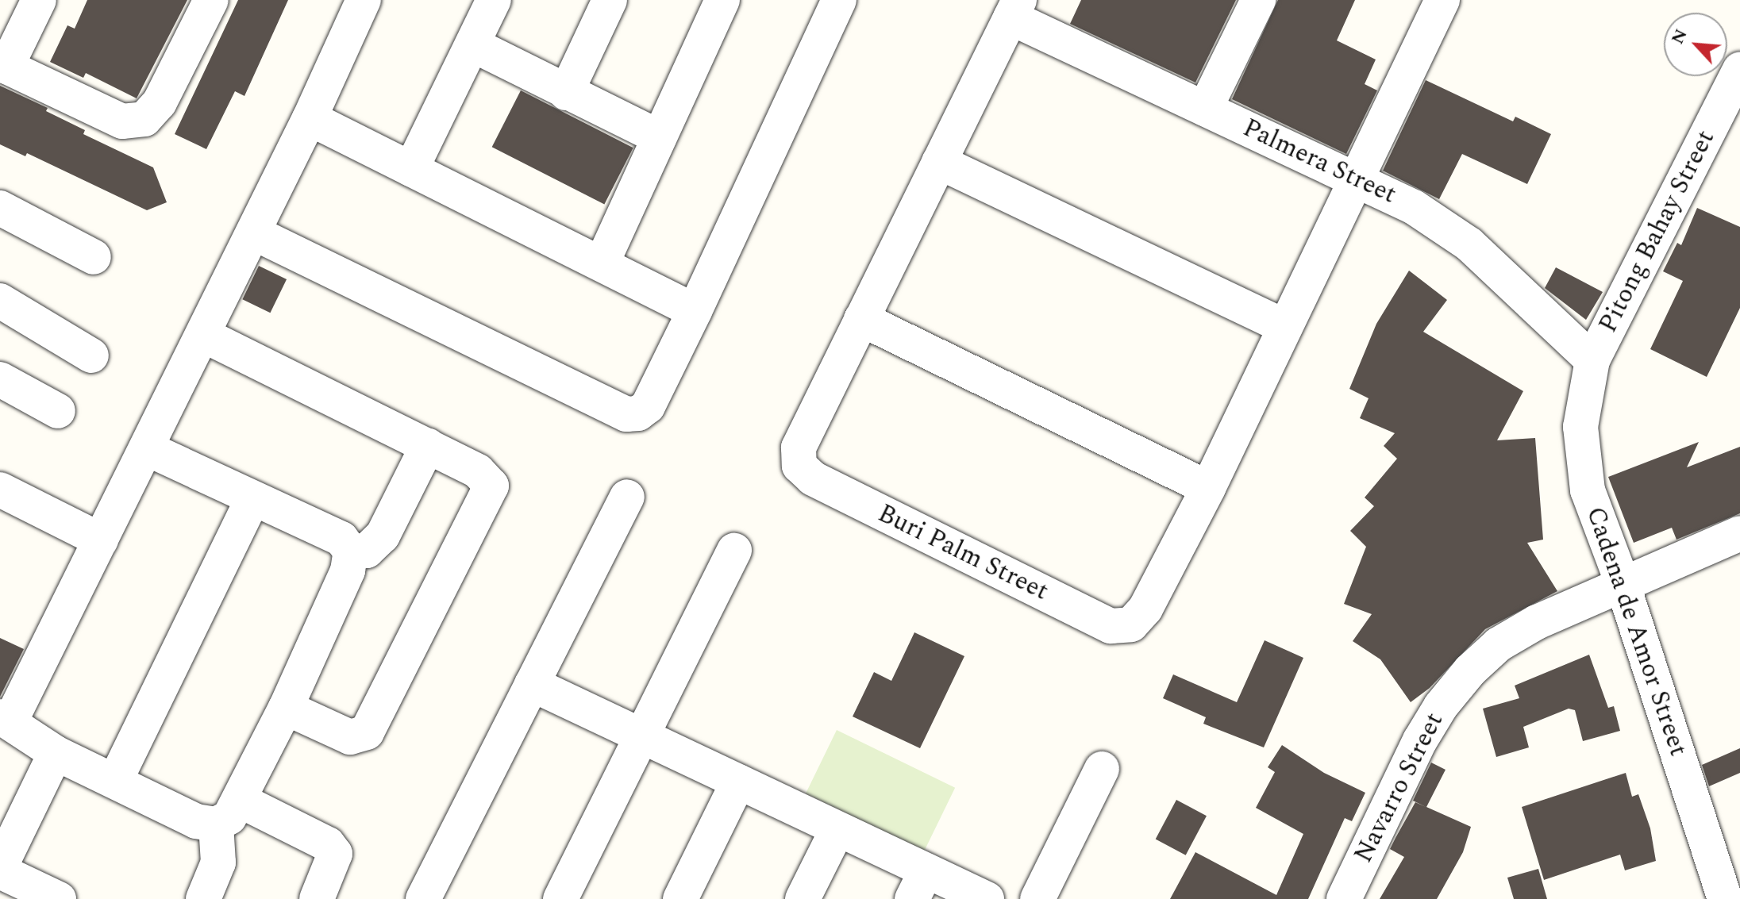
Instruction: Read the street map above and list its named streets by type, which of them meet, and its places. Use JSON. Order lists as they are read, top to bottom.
{
  "streets": {
    "street": [
      "Palmera Street",
      "Pitong Bahay Street",
      "Buri Palm Street",
      "Cadena de Amor Street",
      "Navarro Street"
    ]
  },
  "crossings": [
    ["Palmera Street", "Pitong Bahay Street"],
    ["Palmera Street", "Cadena de Amor Street"],
    ["Pitong Bahay Street", "Cadena de Amor Street"],
    ["Cadena de Amor Street", "Navarro Street"]
  ],
  "north": "top left"
}
